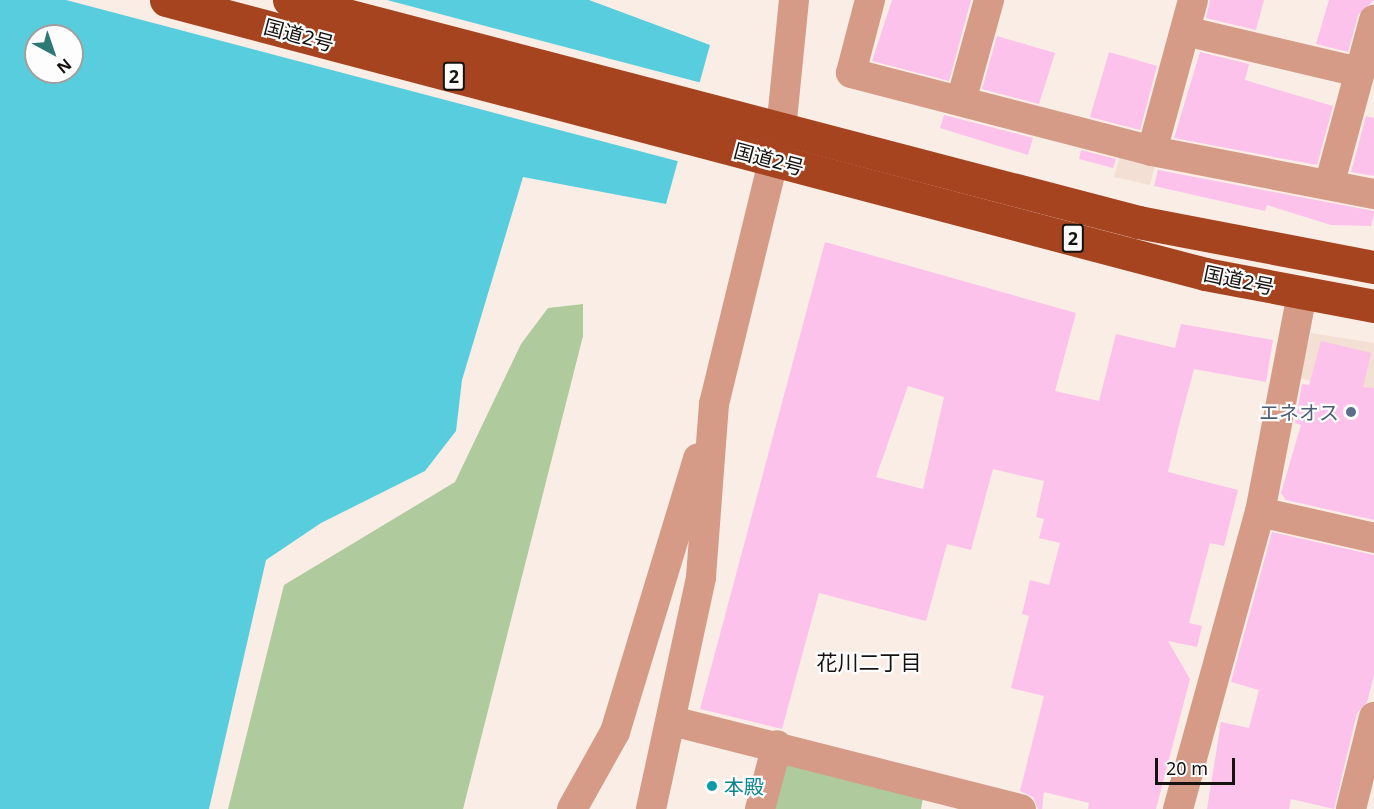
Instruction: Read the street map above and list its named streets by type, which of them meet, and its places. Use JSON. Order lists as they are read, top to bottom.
{
  "streets": {
    "highway": ["国道2号", "2"]
  },
  "districts": ["花川二丁目"],
  "places": ["エネオス", "本殿"],
  "scale_bar": "20 m",
  "north": "bottom right"
}
